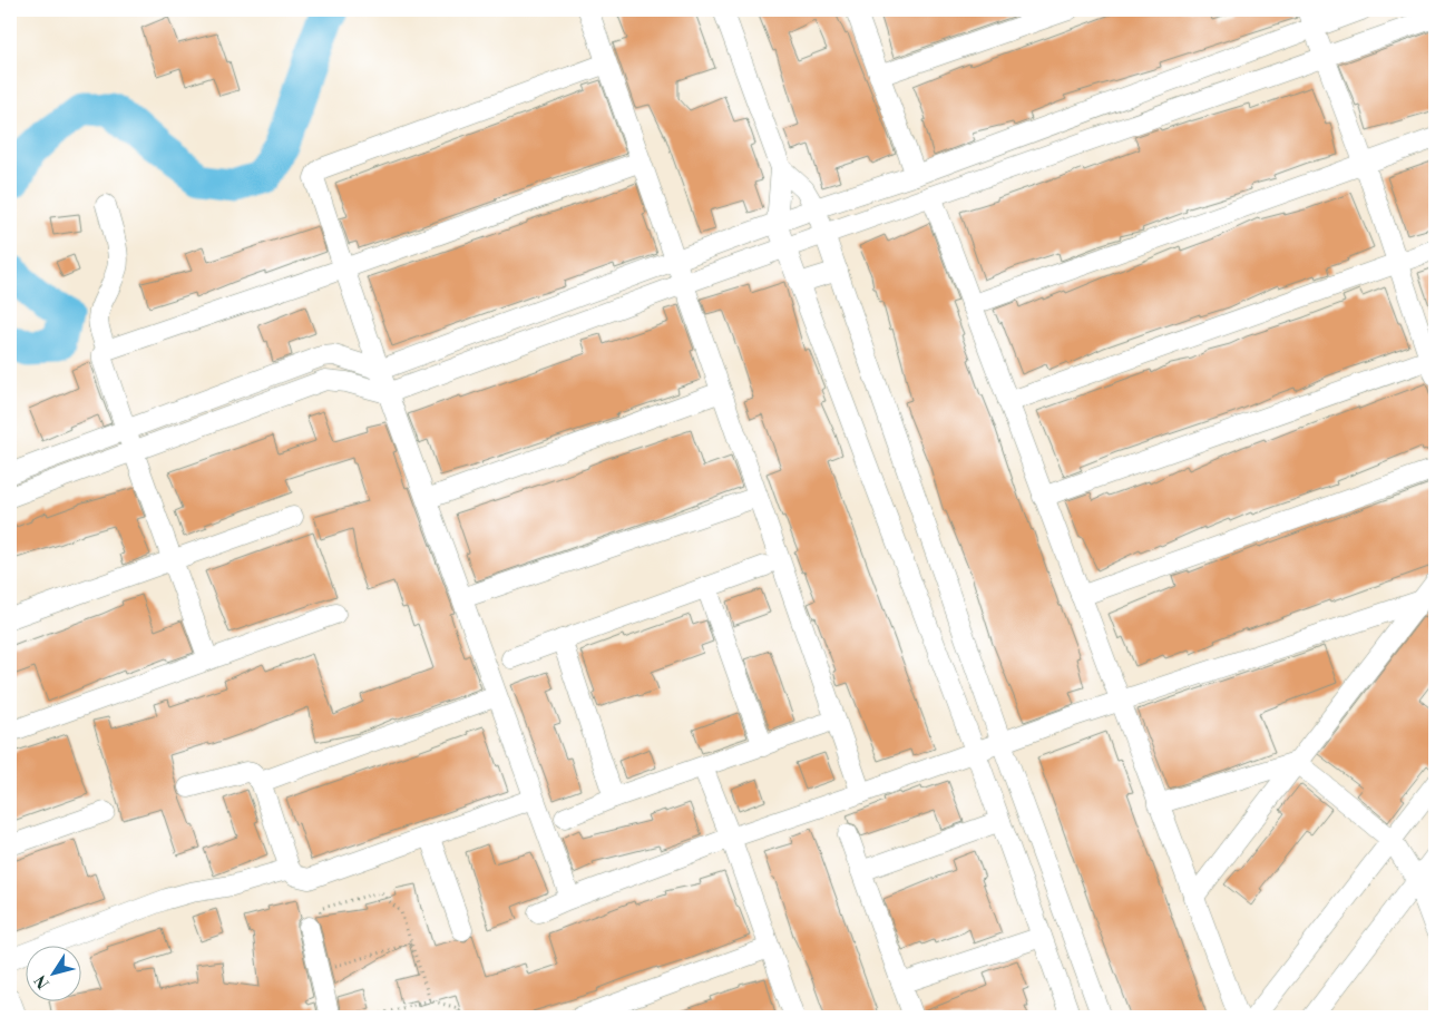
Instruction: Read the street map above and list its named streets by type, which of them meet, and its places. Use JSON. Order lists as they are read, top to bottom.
{
  "north": "bottom left"
}
